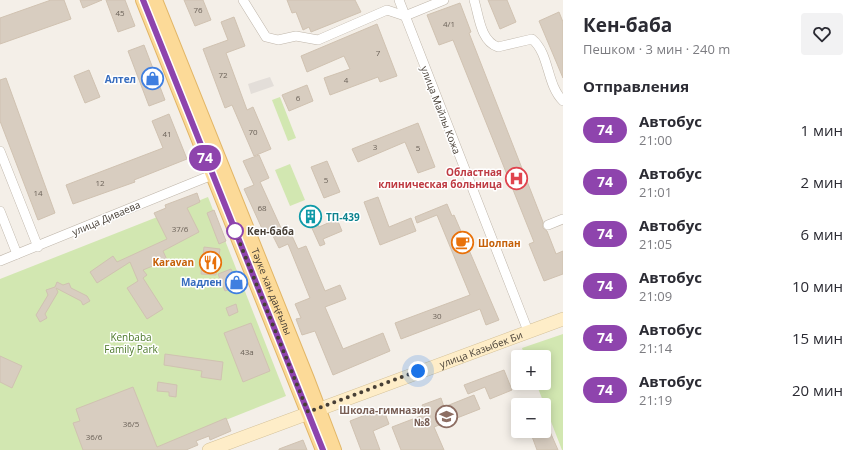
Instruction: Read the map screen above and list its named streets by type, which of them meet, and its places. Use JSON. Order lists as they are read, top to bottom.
{
  "streets": {
    "main road": ["Тәуке хан даңғылы", "улица Казыбек Би"],
    "street": ["улица Майлы Кожа", "улица Диваева"]
  },
  "crossings": [
    ["улица Майлы Кожа", "улица Казыбек Би"],
    ["улица Диваева", "Тәуке хан даңғылы"],
    ["Тәуке хан даңғылы", "улица Казыбек Би"]
  ],
  "parks": ["Kenbaba Family Park"],
  "places": {
    "shop": ["Алтел", "Мадлен"],
    "hospital": ["Областная клиническая больница"],
    "building": ["ТП-439"],
    "other": ["Кен-баба"],
    "cafe": ["Шолпан"],
    "restaurant": ["Karavan"],
    "school or university": ["Школа-гимназия №8"]
  },
  "lines": ["bus line 74"],
  "house_numbers": [
    "76",
    "45",
    "4/1",
    "7",
    "72",
    "4",
    "6",
    "70",
    "41",
    "3",
    "5",
    "5",
    "12",
    "14",
    "68",
    "37/6",
    "30",
    "43а",
    "36/5",
    "36/6"
  ],
  "page": {
    "on_map": "74",
    "heading": [
      ["Кен-баба", "Пешком · 3 мин · 240 m"],
      "Отправления"
    ],
    "list": [
      {
        "mark": "74",
        "name": "Автобус",
        "note": "21:00",
        "value": "1 мин"
      },
      {
        "mark": "74",
        "name": "Автобус",
        "note": "21:01",
        "value": "2 мин"
      },
      {
        "mark": "74",
        "name": "Автобус",
        "note": "21:05",
        "value": "6 мин"
      },
      {
        "mark": "74",
        "name": "Автобус",
        "note": "21:09",
        "value": "10 мин"
      },
      {
        "mark": "74",
        "name": "Автобус",
        "note": "21:14",
        "value": "15 мин"
      },
      {
        "mark": "74",
        "name": "Автобус",
        "note": "21:19",
        "value": "20 мин"
      }
    ],
    "map_buttons": ["+", "−"]
  }
}
